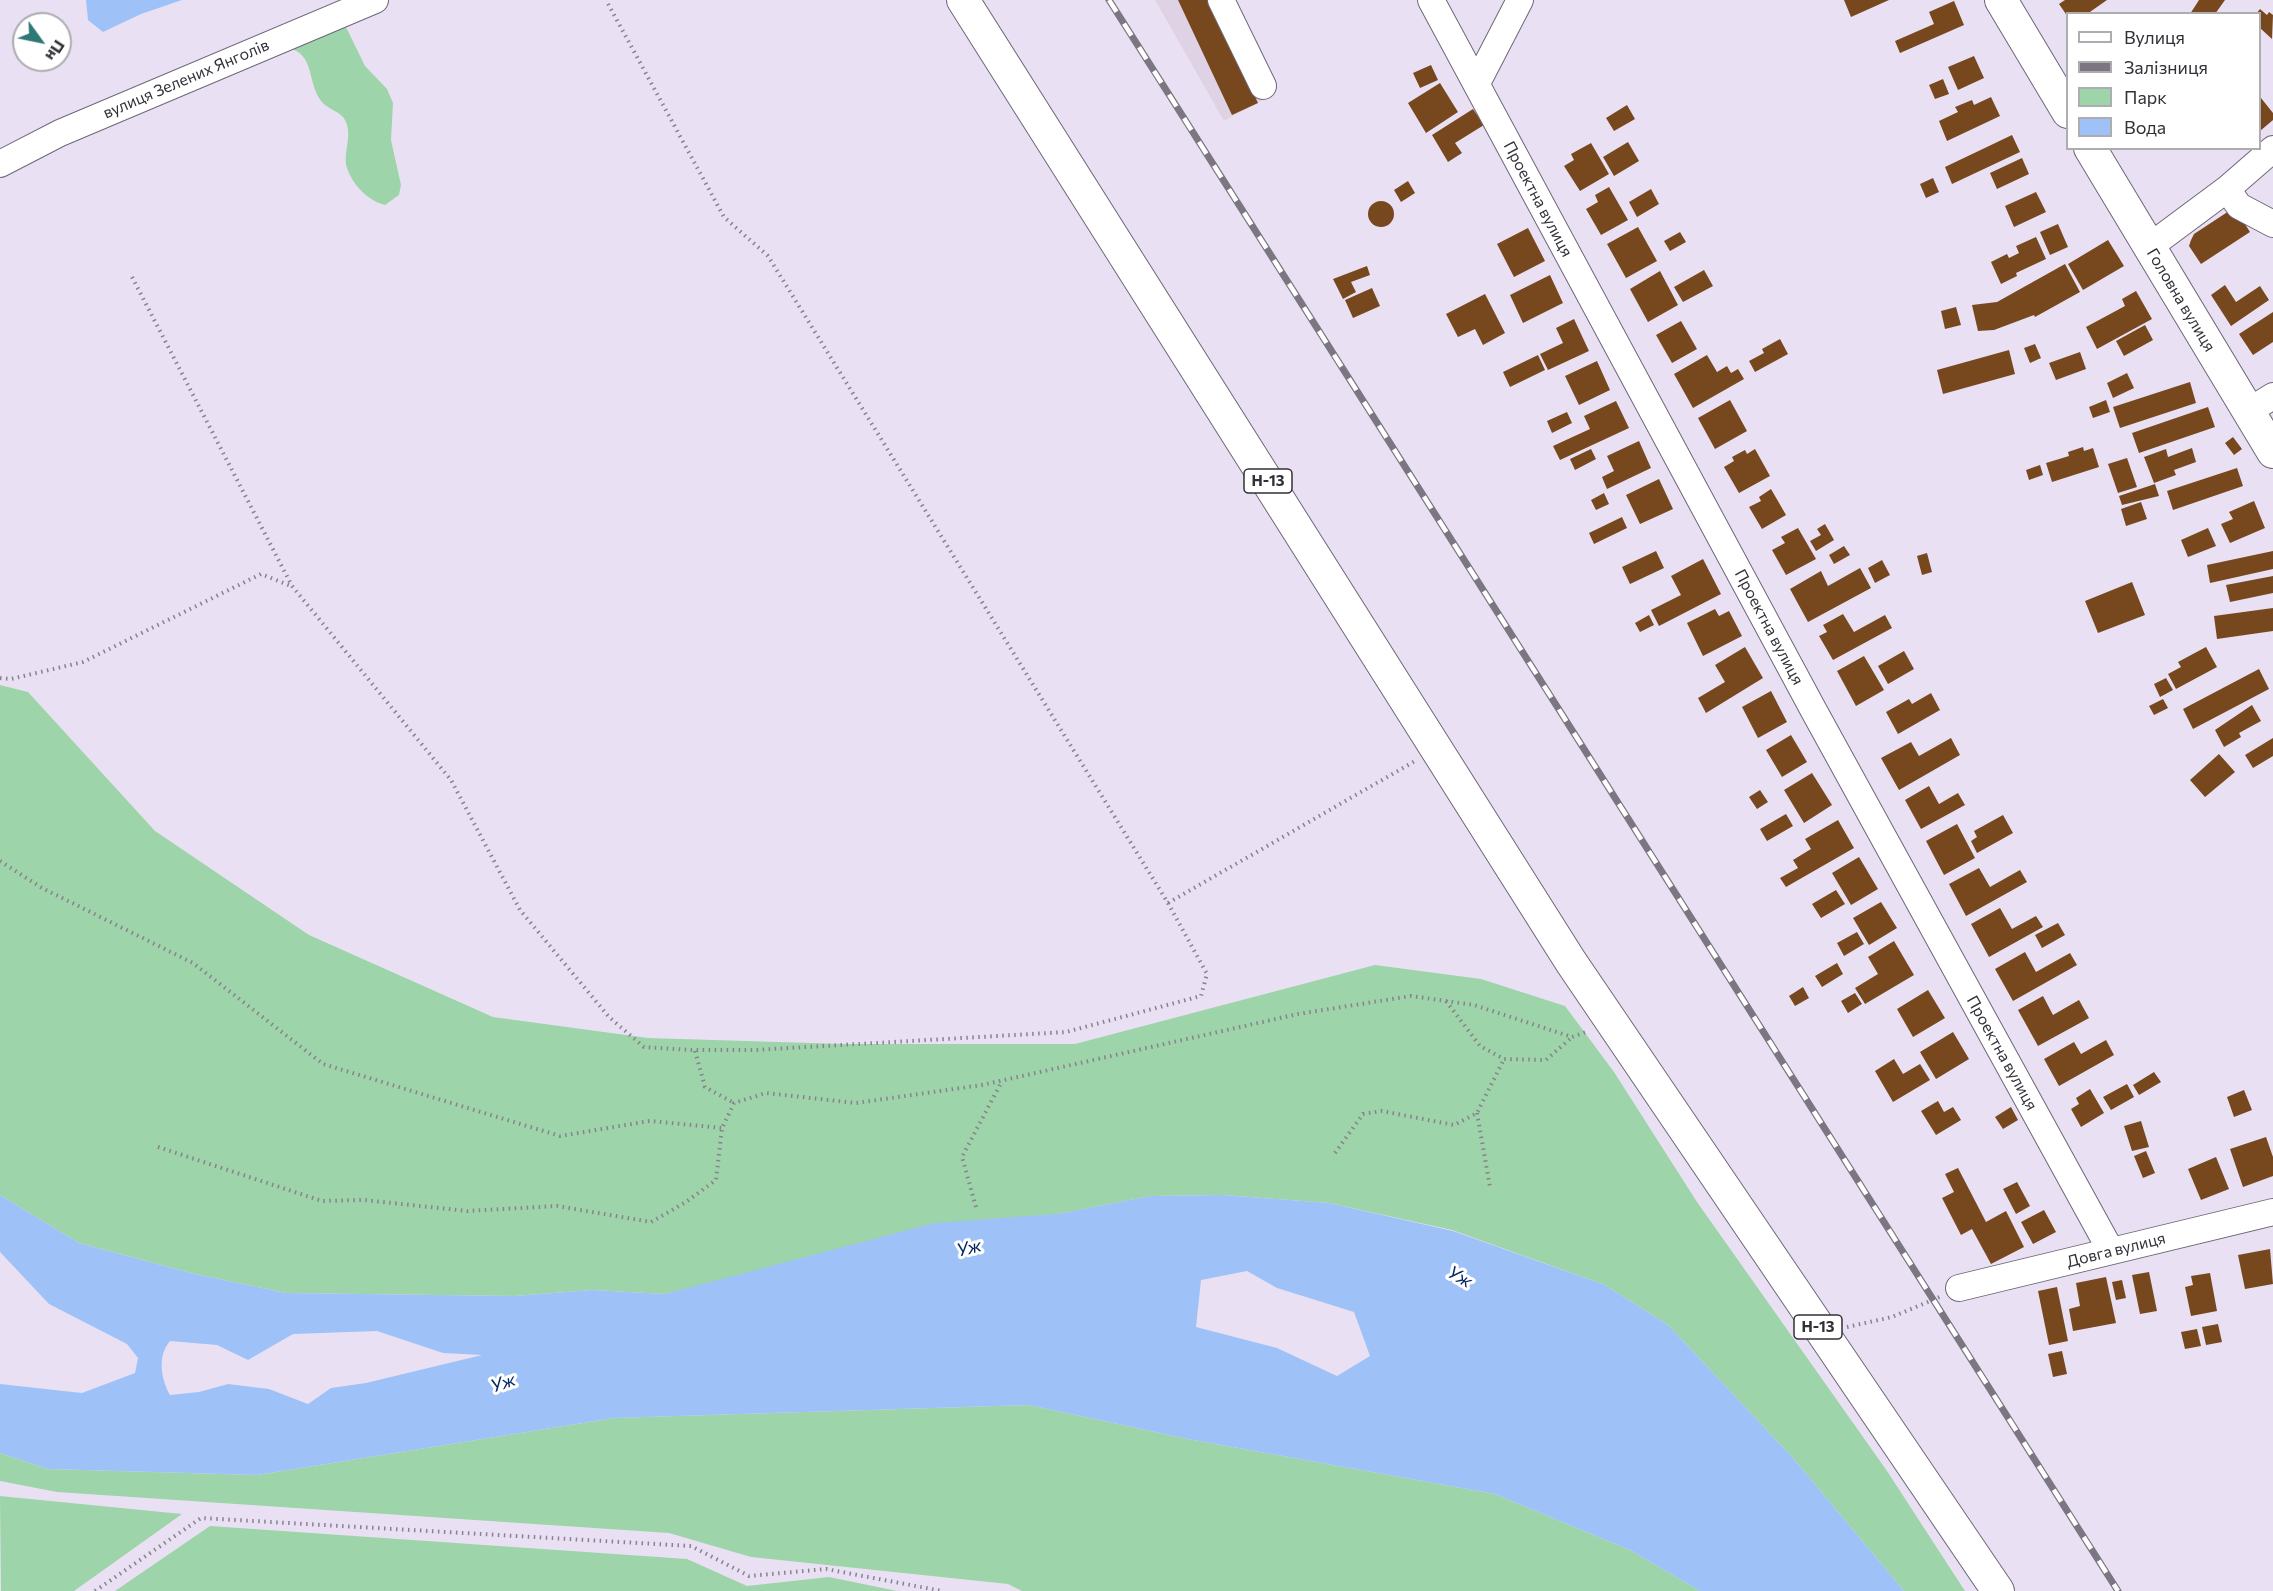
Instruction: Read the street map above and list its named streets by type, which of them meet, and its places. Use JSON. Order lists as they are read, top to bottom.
{
  "streets": {
    "main road": ["Головна вулиця", "Н-13"],
    "street": ["вулиця Зелених Янголів", "Проектна вулиця", "Довга вулиця"]
  },
  "crossings": [
    ["Проектна вулиця", "Довга вулиця"]
  ],
  "water": ["Уж"],
  "legend": [
    "Вулиця",
    "Залізниця",
    "Парк",
    "Вода"
  ],
  "north": "bottom right"
}
